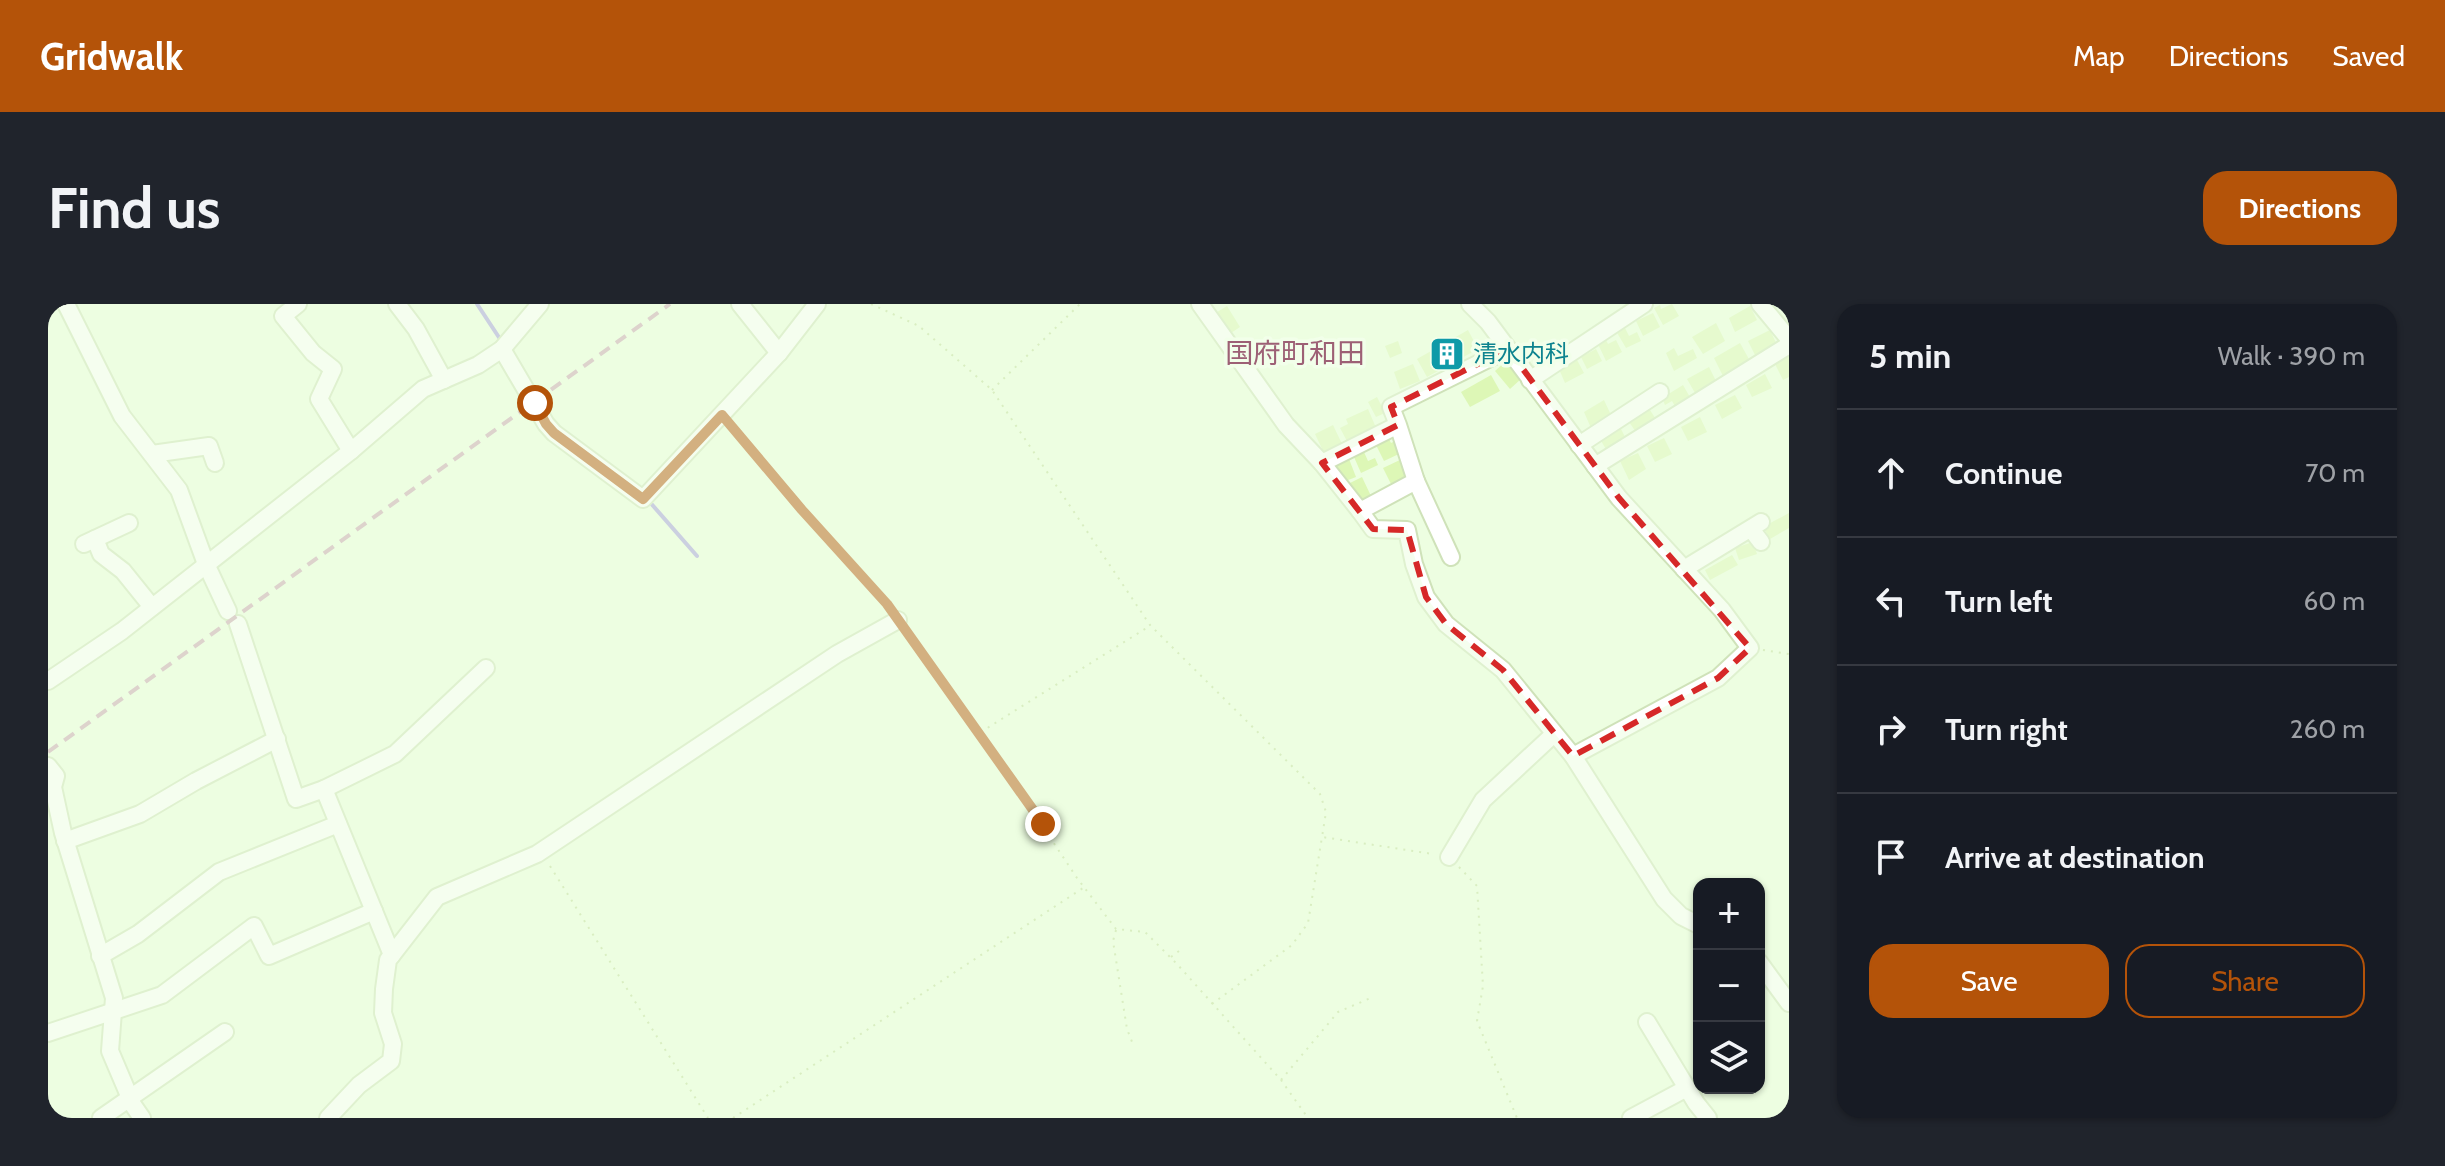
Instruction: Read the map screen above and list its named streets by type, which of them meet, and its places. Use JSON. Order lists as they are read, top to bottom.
{
  "districts": ["国府町和田"],
  "places": {
    "building": ["清水内科"]
  },
  "page": {
    "header": "Gridwalk",
    "nav": ["Map", "Directions", "Saved"],
    "buttons": [
      "Directions",
      ["Save", "Share"]
    ],
    "title": "Find us",
    "heading": ["5 min", "Walk · 390 m"],
    "list": [
      ["Continue", "70 m"],
      ["Turn left", "60 m"],
      ["Turn right", "260 m"],
      "Arrive at destination"
    ],
    "map_buttons": ["+", "−"]
  }
}
